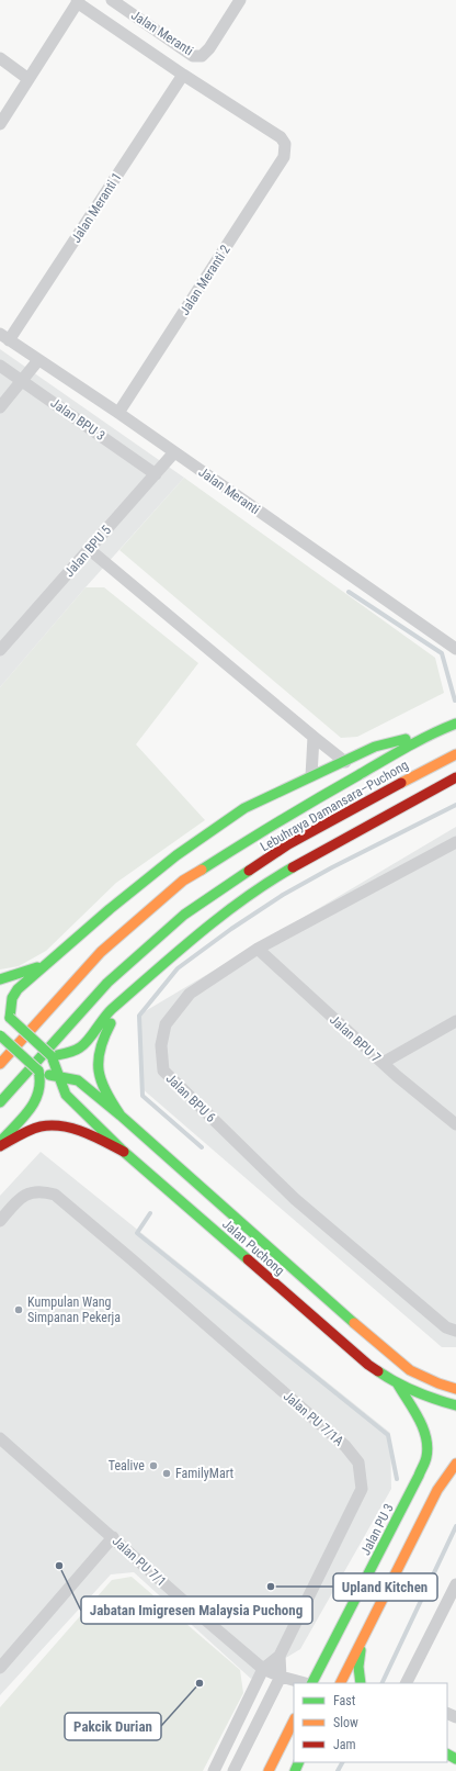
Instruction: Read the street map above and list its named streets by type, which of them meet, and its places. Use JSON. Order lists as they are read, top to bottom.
{
  "streets": {
    "main road": ["Lebuhraya Damansara–Puchong", "Jalan Puchong", "Jalan PU 3"],
    "street": [
      "Jalan Meranti",
      "Jalan Meranti 1",
      "Jalan Meranti 2",
      "Jalan BPU 3",
      "Jalan BPU 5",
      "Jalan BPU 7",
      "Jalan BPU 6",
      "Jalan PU 7/1A",
      "Jalan PU 7/1"
    ]
  },
  "crossings": [
    ["Jalan Meranti", "Jalan Meranti 1"],
    ["Jalan Meranti", "Jalan Meranti 2"],
    ["Jalan Meranti", "Jalan BPU 5"],
    ["Jalan Meranti 1", "Jalan Meranti 2"],
    ["Jalan BPU 3", "Jalan BPU 5"],
    ["Jalan BPU 7", "Jalan BPU 6"],
    ["Jalan Puchong", "Jalan PU 3"],
    ["Jalan PU 7/1A", "Jalan PU 7/1"]
  ],
  "places": [
    "Kumpulan Wang Simpanan Pekerja",
    "Tealive",
    "FamilyMart",
    "Jabatan Imigresen Malaysia Puchong",
    "Upland Kitchen",
    "Pakcik Durian"
  ],
  "legend": ["Fast", "Slow", "Jam"]
}
